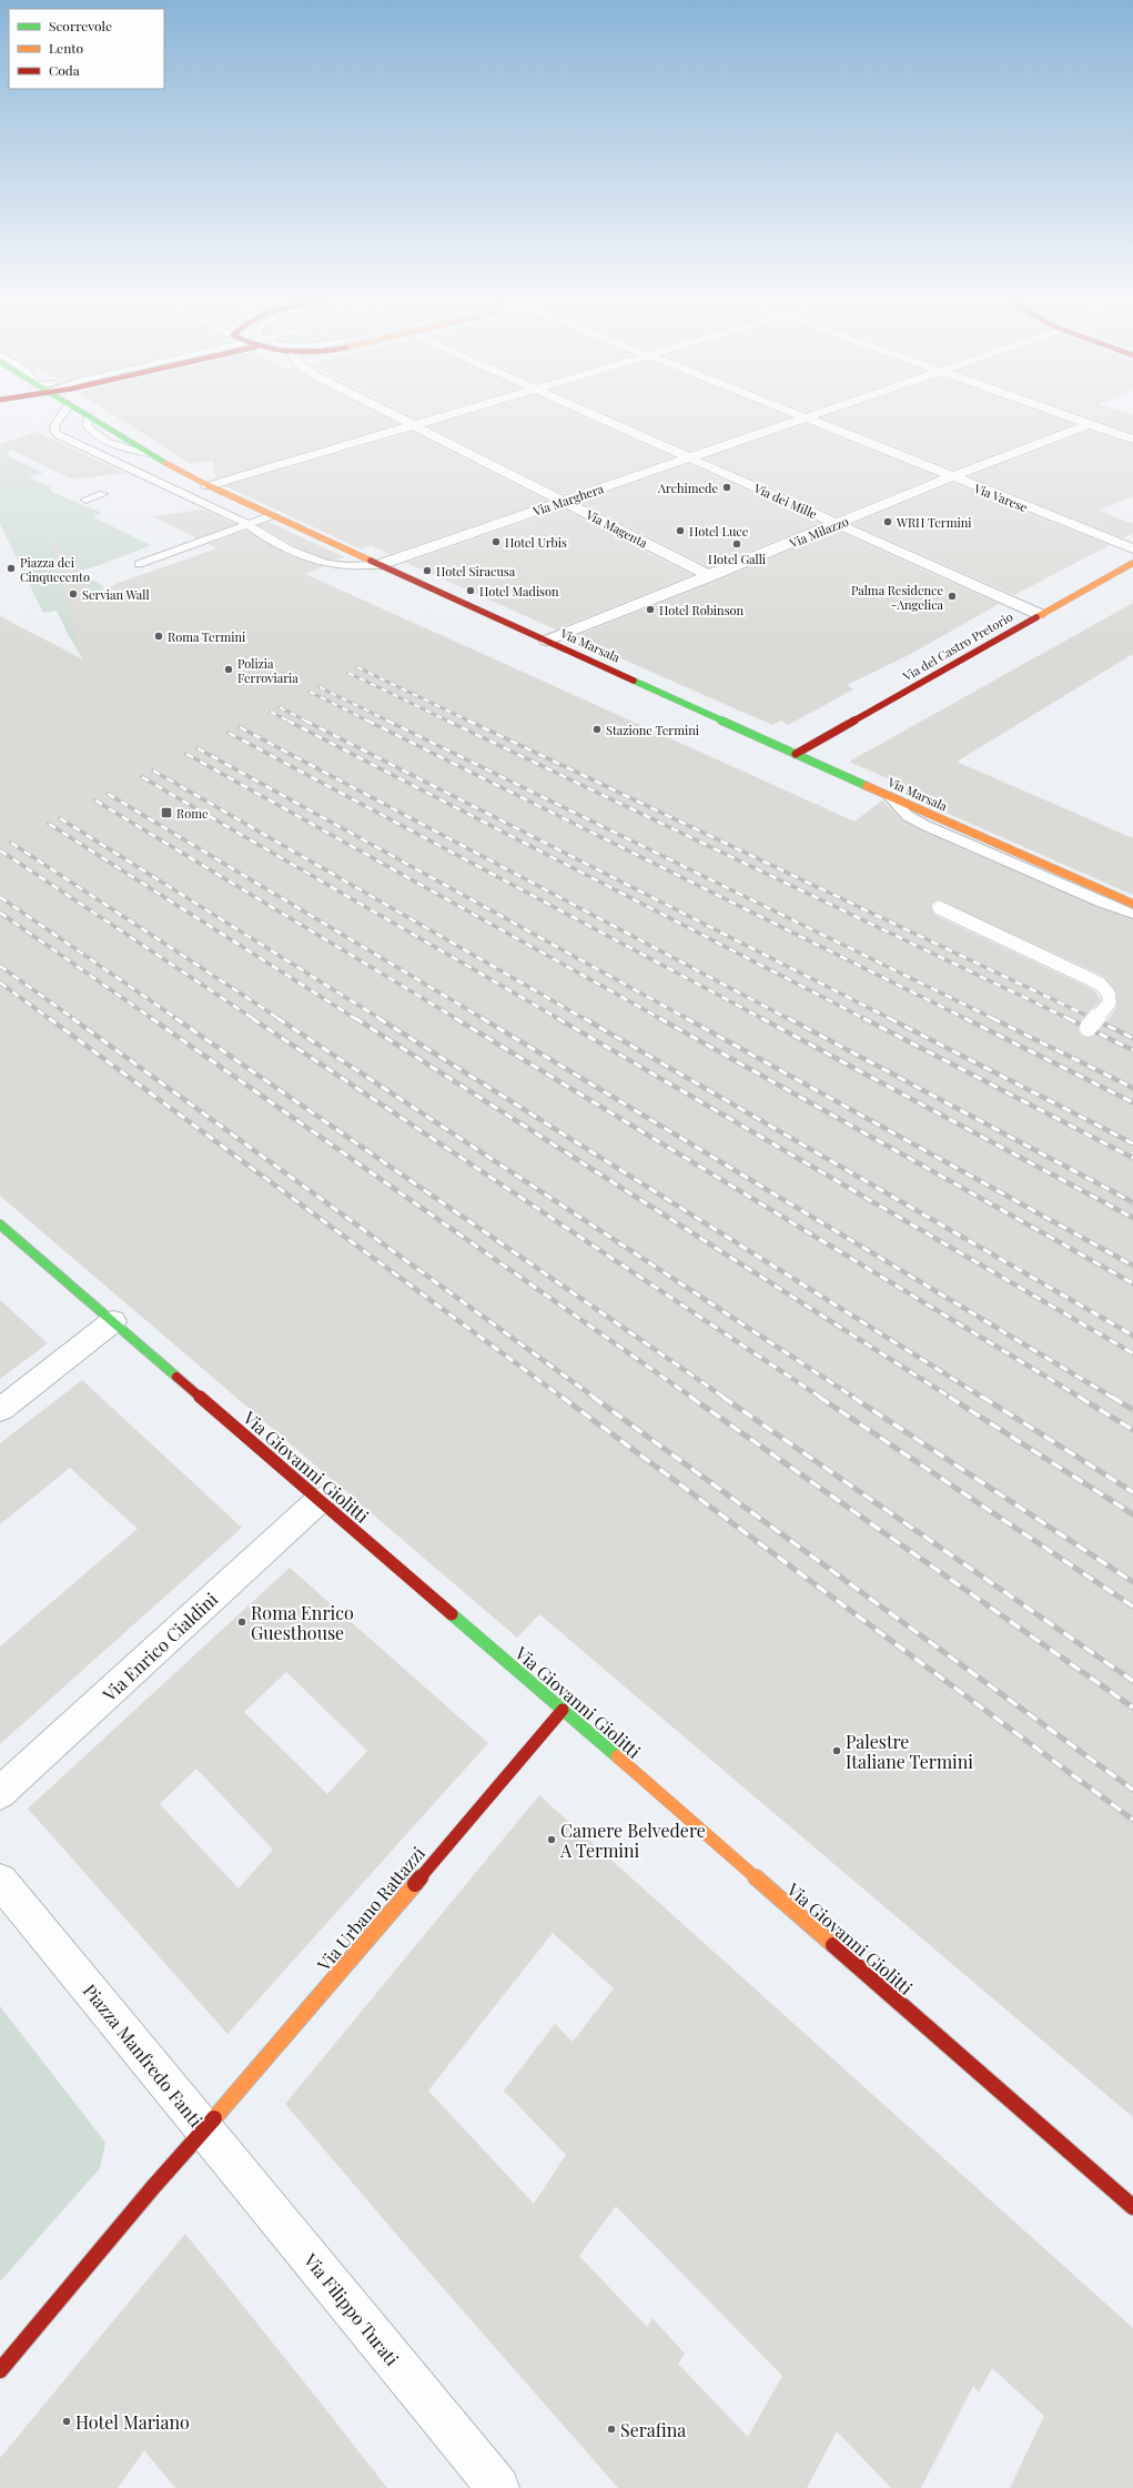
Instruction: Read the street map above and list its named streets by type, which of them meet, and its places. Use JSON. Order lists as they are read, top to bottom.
{
  "streets": {
    "main road": [
      "Via Marsala",
      "Via del Castro Pretorio",
      "Via Giovanni Giolitti",
      "Via Urbano Rattazzi",
      "Piazza Manfredo Fanti"
    ],
    "street": [
      "Via Varese",
      "Via Marghera",
      "Via dei Mille",
      "Via Magenta",
      "Via Milazzo",
      "Via Enrico Cialdini",
      "Via Filippo Turati"
    ]
  },
  "crossings": [
    ["Via Varese", "Via Marghera"],
    ["Via Varese", "Via Milazzo"],
    ["Via Marghera", "Via dei Mille"],
    ["Via Marghera", "Via Magenta"],
    ["Via Marghera", "Via Marsala"],
    ["Via dei Mille", "Via Milazzo"],
    ["Via dei Mille", "Via del Castro Pretorio"],
    ["Via Magenta", "Via Milazzo"],
    ["Via Milazzo", "Via Marsala"],
    ["Via Marsala", "Via del Castro Pretorio"],
    ["Via Giovanni Giolitti", "Via Enrico Cialdini"],
    ["Via Giovanni Giolitti", "Via Urbano Rattazzi"],
    ["Via Urbano Rattazzi", "Piazza Manfredo Fanti"],
    ["Via Urbano Rattazzi", "Via Filippo Turati"],
    ["Piazza Manfredo Fanti", "Via Filippo Turati"]
  ],
  "places": {
    "other": [
      "Archimede",
      "WRH Termini",
      "Hotel Luce",
      "Hotel Urbis",
      "Hotel Galli",
      "Piazza dei Cinquecento",
      "Hotel Siracusa",
      "Hotel Madison",
      "Servian Wall",
      "Palma Residence -Angelica",
      "Hotel Robinson",
      "Roma Termini",
      "Polizia Ferroviaria",
      "Stazione Termini",
      "Roma Enrico Guesthouse",
      "Palestre Italiane Termini",
      "Camere Belvedere A Termini",
      "Hotel Mariano",
      "Serafina"
    ],
    "transit": ["Rome"]
  },
  "legend": ["Scorrevole", "Lento", "Coda"]
}
